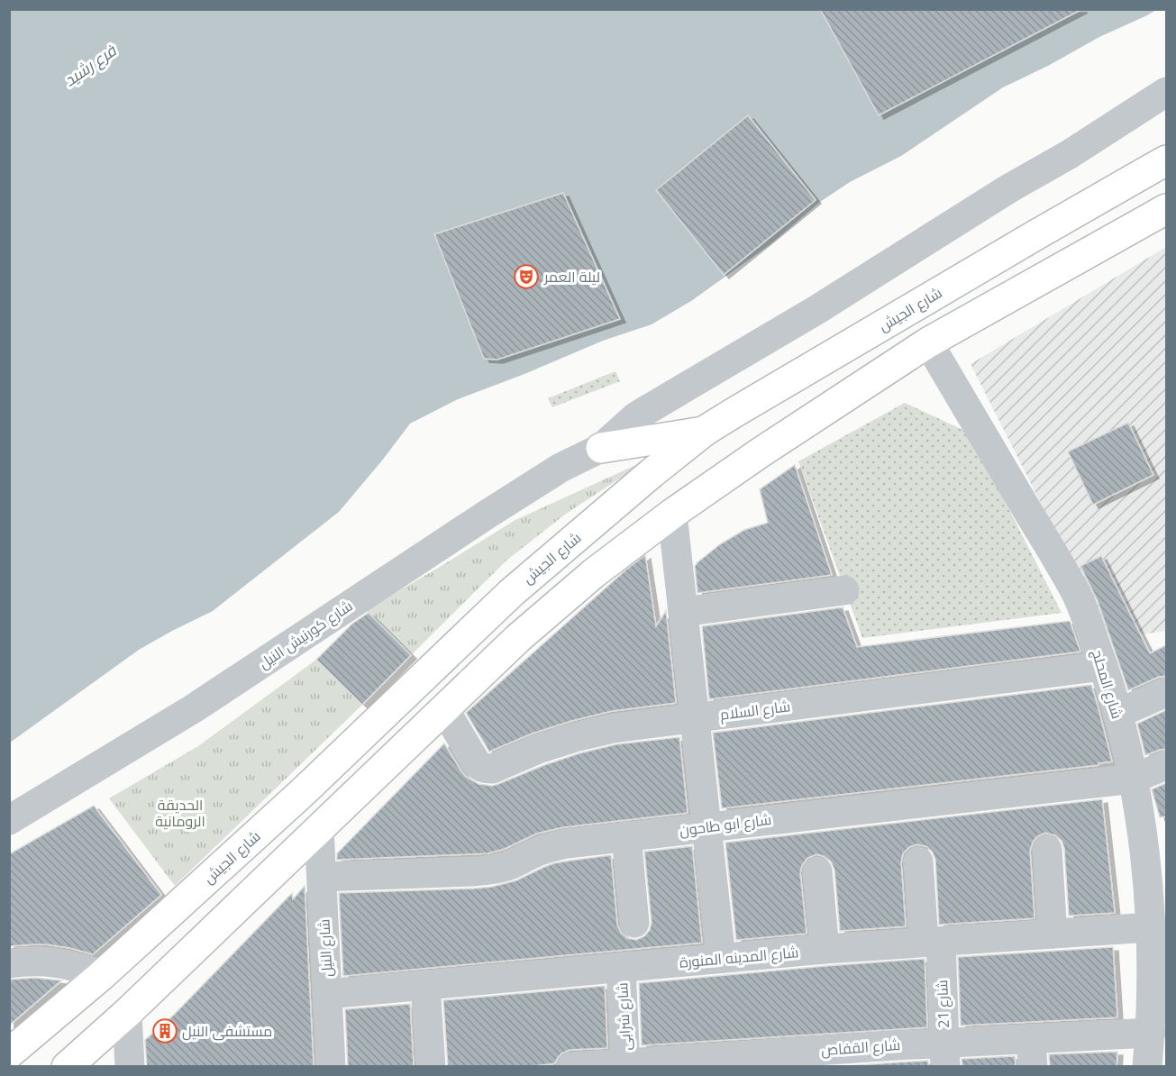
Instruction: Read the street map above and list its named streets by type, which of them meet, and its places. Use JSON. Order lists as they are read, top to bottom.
{
  "streets": {
    "main road": ["شارع الجيش"],
    "street": [
      "شارع كورنيش النيل",
      "شارع المحلج",
      "شارع السلام",
      "شارع ابو طاحون",
      "شارع النيل",
      "شارع المدينه المنورة",
      "شارع 21",
      "شارع شرابى",
      "شارع القفاص"
    ]
  },
  "crossings": [
    ["شارع المحلج", "شارع السلام"],
    ["شارع المحلج", "شارع ابو طاحون"],
    ["شارع المحلج", "شارع المدينه المنورة"],
    ["شارع المحلج", "شارع القفاص"],
    ["شارع ابو طاحون", "شارع النيل"],
    ["شارع النيل", "شارع المدينه المنورة"],
    ["شارع المدينه المنورة", "شارع 21"],
    ["شارع المدينه المنورة", "شارع شرابى"],
    ["شارع 21", "شارع القفاص"],
    ["شارع شرابى", "شارع القفاص"]
  ],
  "water": ["فرع رشيد"],
  "parks": ["الحديقة الرومانية"],
  "places": {
    "theatre": ["ليلة العمر"],
    "building": ["مستشفى النيل"]
  }
}
